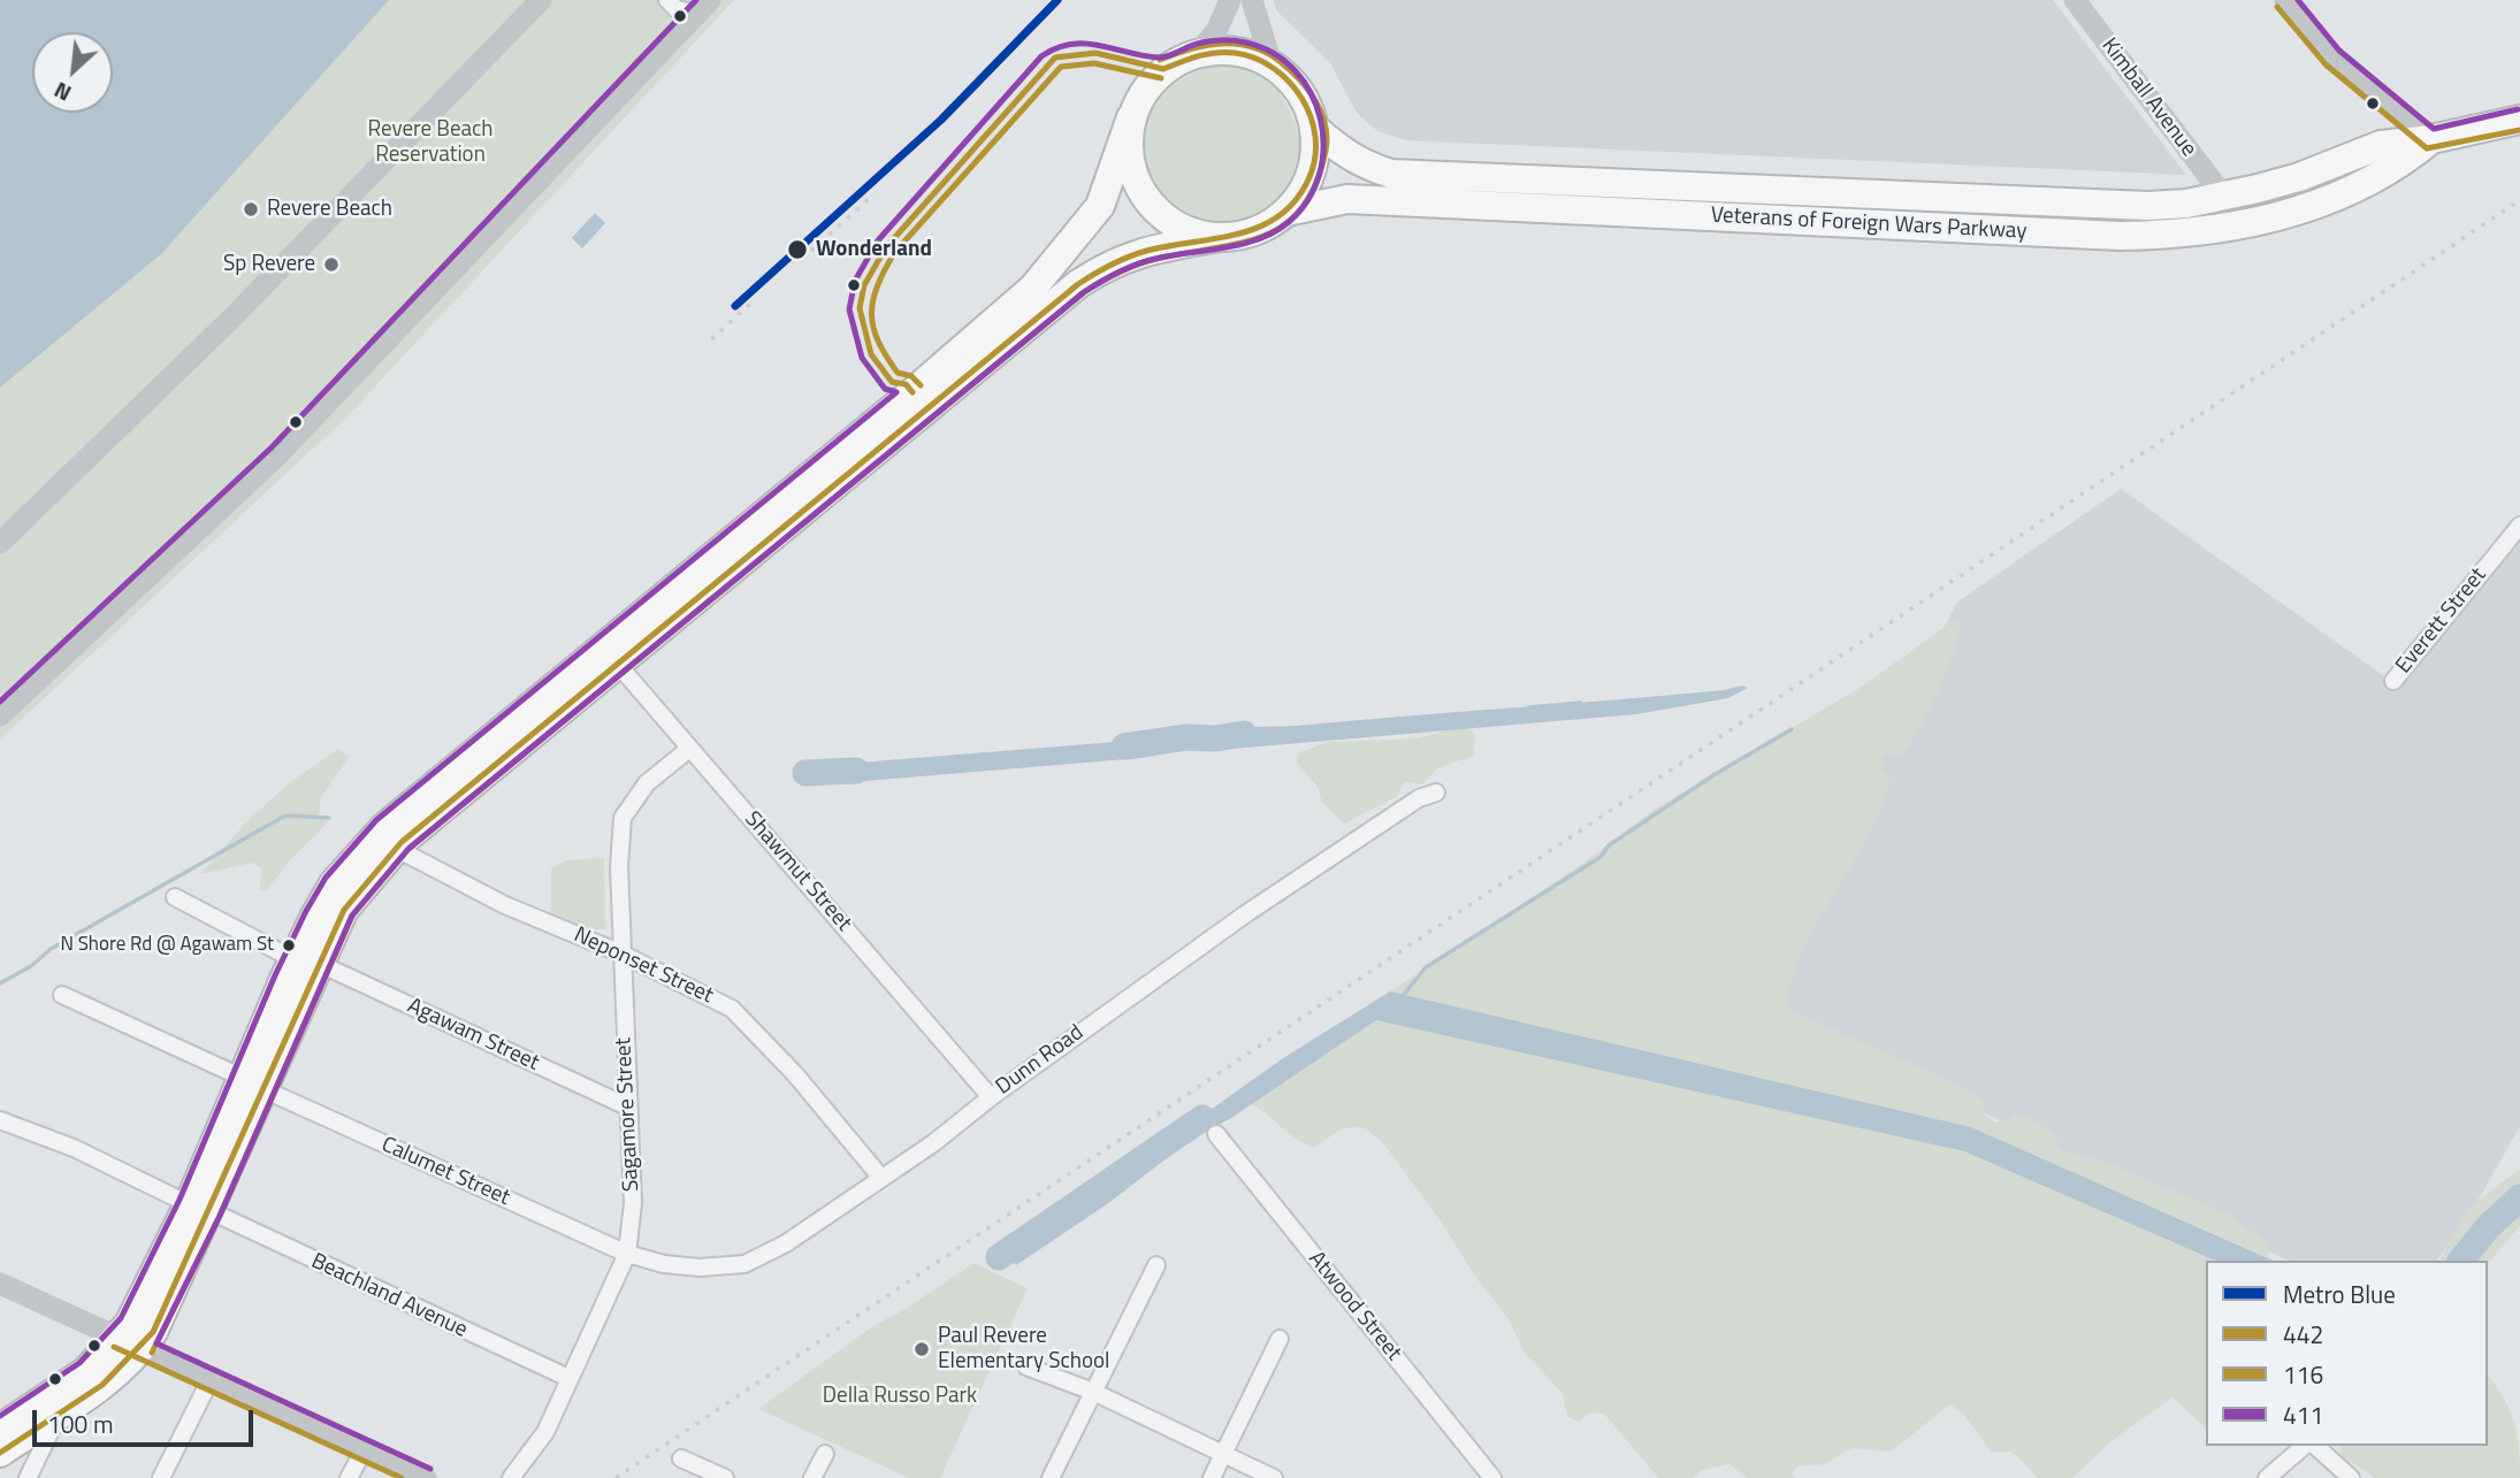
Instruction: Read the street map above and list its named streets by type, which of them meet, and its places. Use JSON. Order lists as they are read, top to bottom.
{
  "streets": {
    "highway": ["Veterans of Foreign Wars Parkway"],
    "main road": ["Kimball Avenue"],
    "street": [
      "Everett Street",
      "Shawmut Street",
      "Neponset Street",
      "Agawam Street",
      "Dunn Road",
      "Sagamore Street",
      "Calumet Street",
      "Beachland Avenue",
      "Atwood Street"
    ]
  },
  "crossings": [
    ["Kimball Avenue", "Veterans of Foreign Wars Parkway"],
    ["Shawmut Street", "Dunn Road"],
    ["Shawmut Street", "Sagamore Street"],
    ["Neponset Street", "Dunn Road"],
    ["Neponset Street", "Sagamore Street"],
    ["Agawam Street", "Sagamore Street"],
    ["Dunn Road", "Sagamore Street"],
    ["Dunn Road", "Calumet Street"],
    ["Sagamore Street", "Calumet Street"],
    ["Sagamore Street", "Beachland Avenue"]
  ],
  "parks": ["Revere Beach Reservation", "Della Russo Park"],
  "places": [
    "Revere Beach",
    "Wonderland",
    "Sp Revere",
    "N Shore Rd @ Agawam St",
    "Paul Revere Elementary School"
  ],
  "lines": [
    "metro line Blue",
    "transit line 411",
    "transit line 116",
    "transit line 442"
  ],
  "legend": [
    "Metro Blue",
    "442",
    "116",
    "411"
  ],
  "scale_bar": "100 m",
  "north": "bottom left"
}
